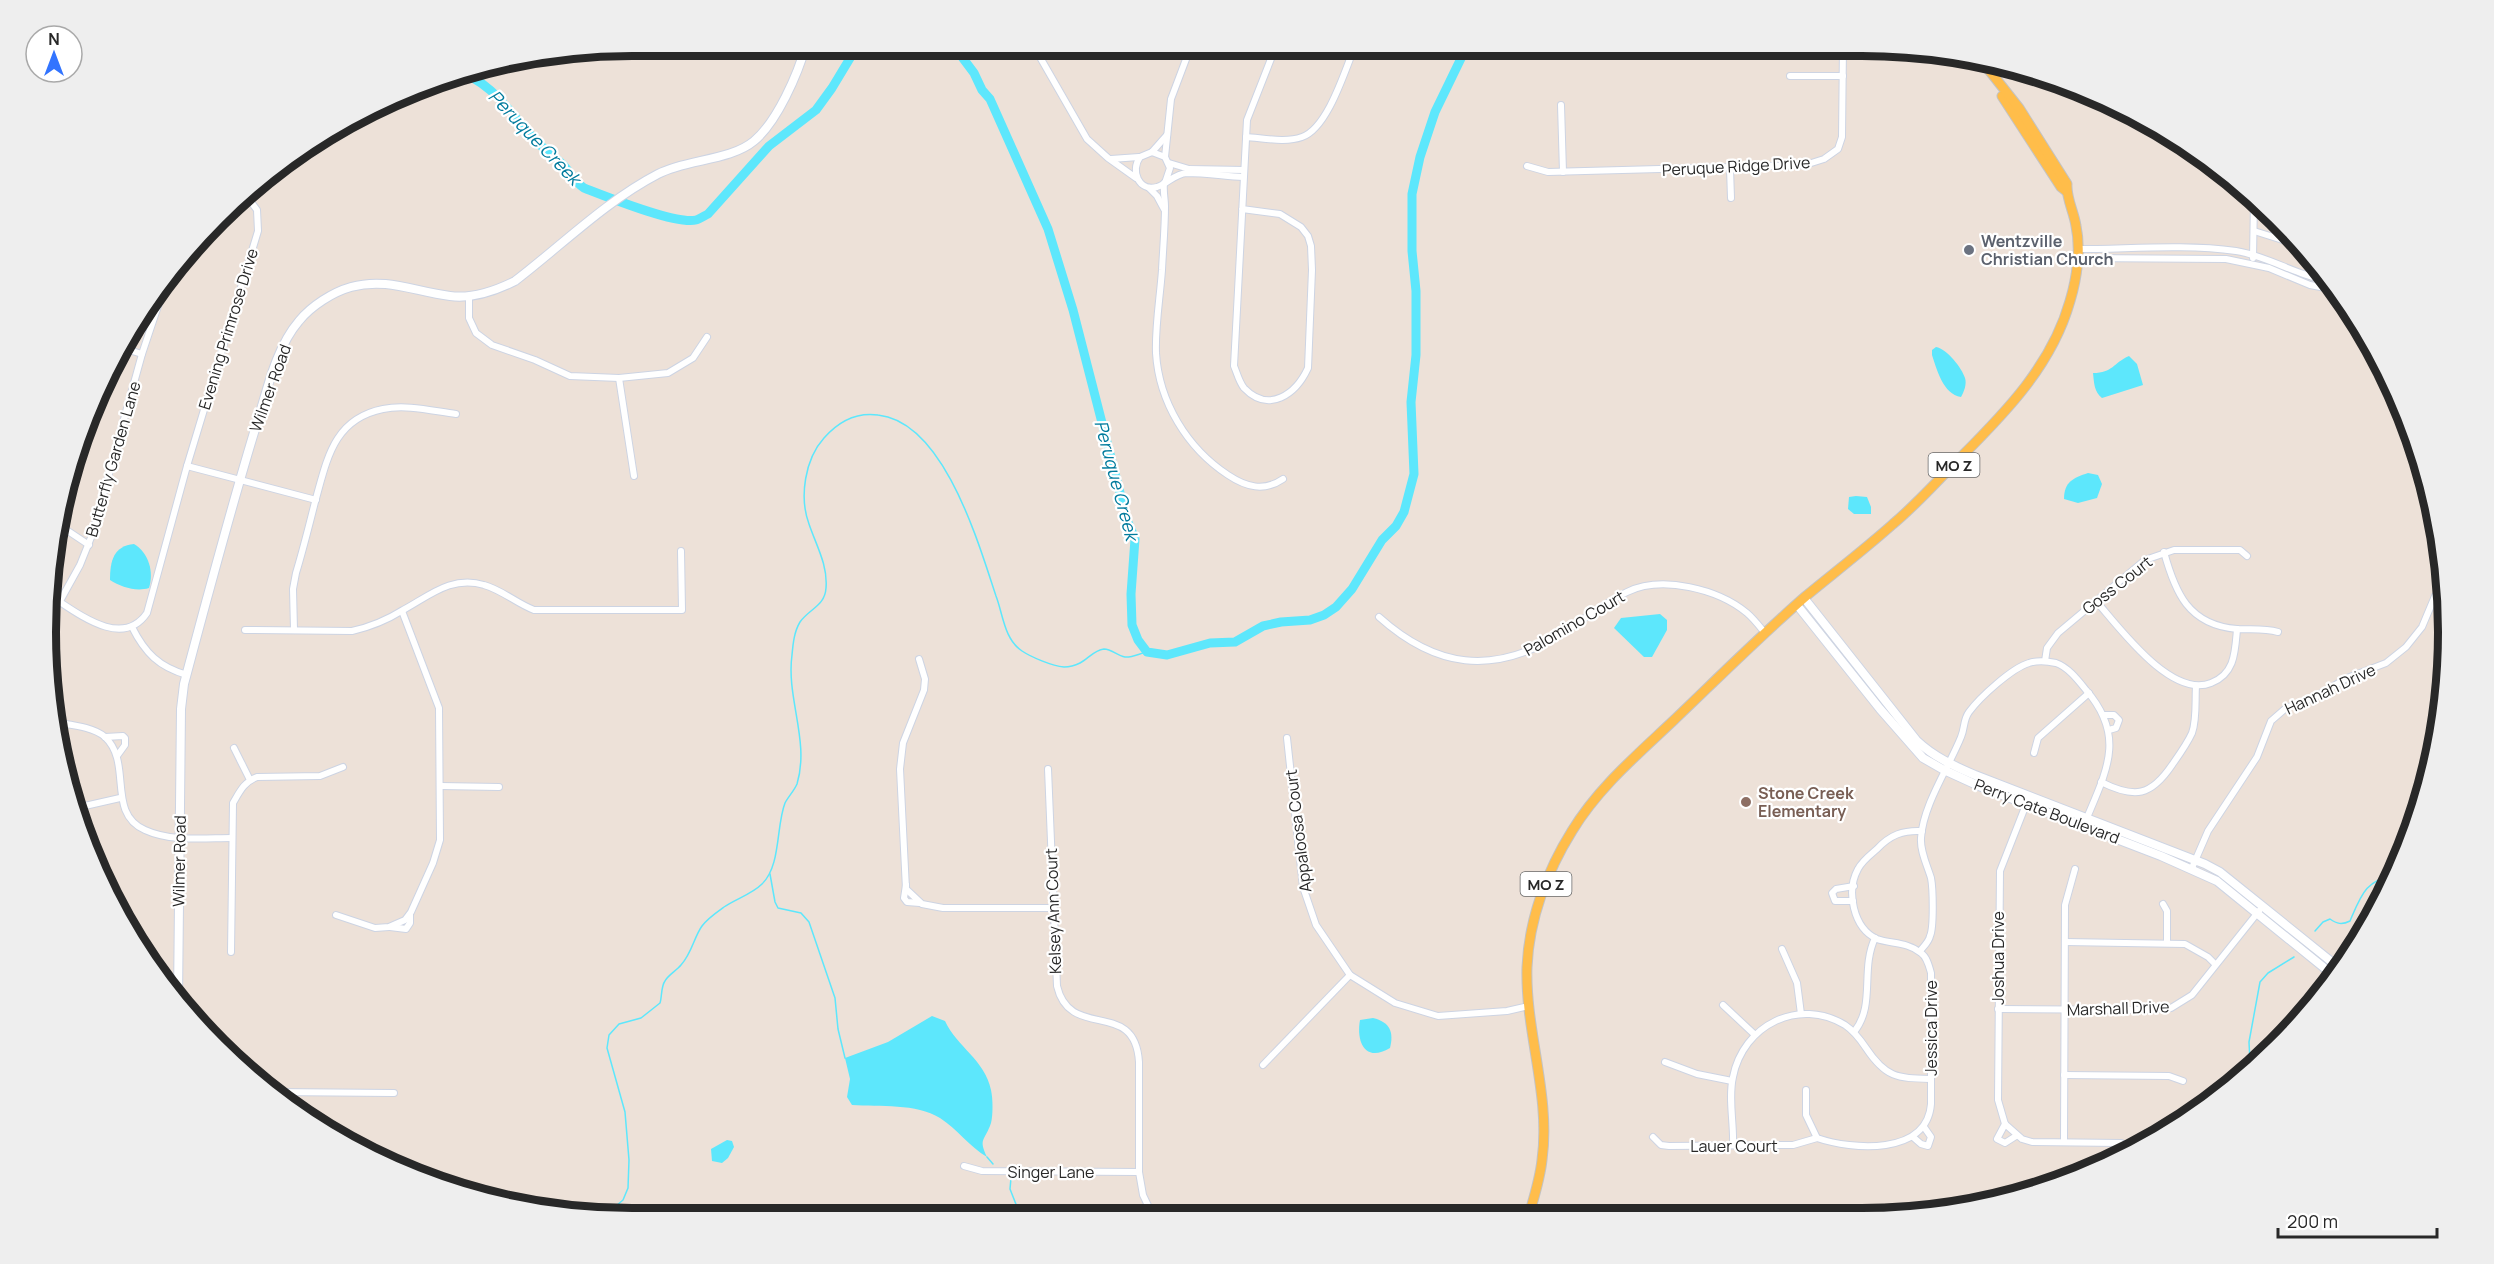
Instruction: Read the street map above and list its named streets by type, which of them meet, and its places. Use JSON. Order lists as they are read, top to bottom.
{
  "streets": {
    "main road": ["MO Z"],
    "street": [
      "Peruque Ridge Drive",
      "Evening Primrose Drive",
      "Wilmer Road",
      "Butterfly Garden Lane",
      "Goss Court",
      "Palomino Court",
      "Hannah Drive",
      "Perry Cate Boulevard",
      "Appaloosa Court",
      "Kelsey Ann Court",
      "Joshua Drive",
      "Marshall Drive",
      "Jessica Drive",
      "Lauer Court",
      "Singer Lane"
    ]
  },
  "crossings": [
    ["MO Z", "Palomino Court"],
    ["MO Z", "Perry Cate Boulevard"],
    ["MO Z", "Appaloosa Court"],
    ["Hannah Drive", "Perry Cate Boulevard"],
    ["Perry Cate Boulevard", "Joshua Drive"],
    ["Perry Cate Boulevard", "Marshall Drive"],
    ["Kelsey Ann Court", "Singer Lane"],
    ["Joshua Drive", "Marshall Drive"],
    ["Jessica Drive", "Lauer Court"]
  ],
  "water": ["Peruque Creek"],
  "places": ["Wentzville Christian Church", "Stone Creek Elementary"],
  "scale_bar": "200 m",
  "north": "top"
}
